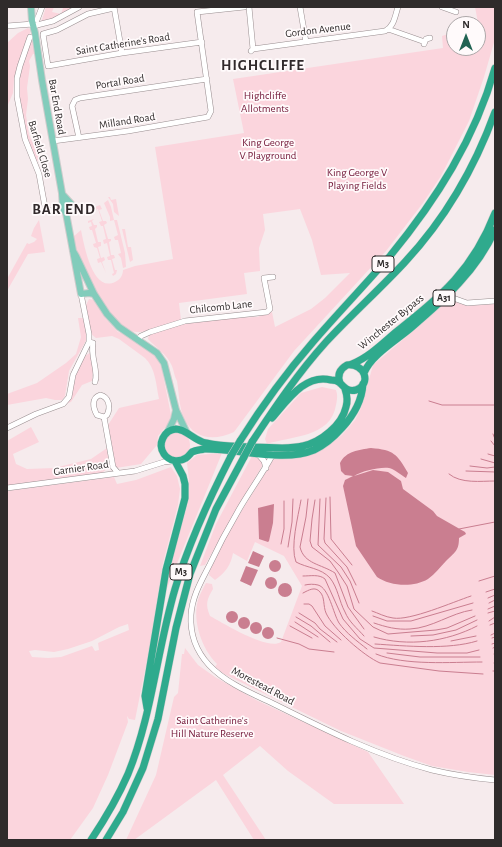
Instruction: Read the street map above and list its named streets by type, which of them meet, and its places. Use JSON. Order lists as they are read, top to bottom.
{
  "streets": {
    "highway": ["M3", "A31", "Winchester Bypass"],
    "main road": ["Bar End Road"],
    "street": [
      "Gordon Avenue",
      "Saint Catherine's Road",
      "Portal Road",
      "Milland Road",
      "Barfield Close",
      "Chilcomb Lane",
      "Garnier Road",
      "Morestead Road"
    ]
  },
  "crossings": [
    ["Portal Road", "Milland Road"],
    ["Bar End Road", "Milland Road"],
    ["Bar End Road", "Barfield Close"],
    ["M3", "Winchester Bypass"],
    ["M3", "Garnier Road"]
  ],
  "districts": ["HIGHCLIFFE", "BAR END"],
  "parks": [
    "Highcliffe Allotments",
    "King George V Playground",
    "King George V Playing Fields",
    "Saint Catherine's Hill Nature Reserve"
  ],
  "north": "top"
}
